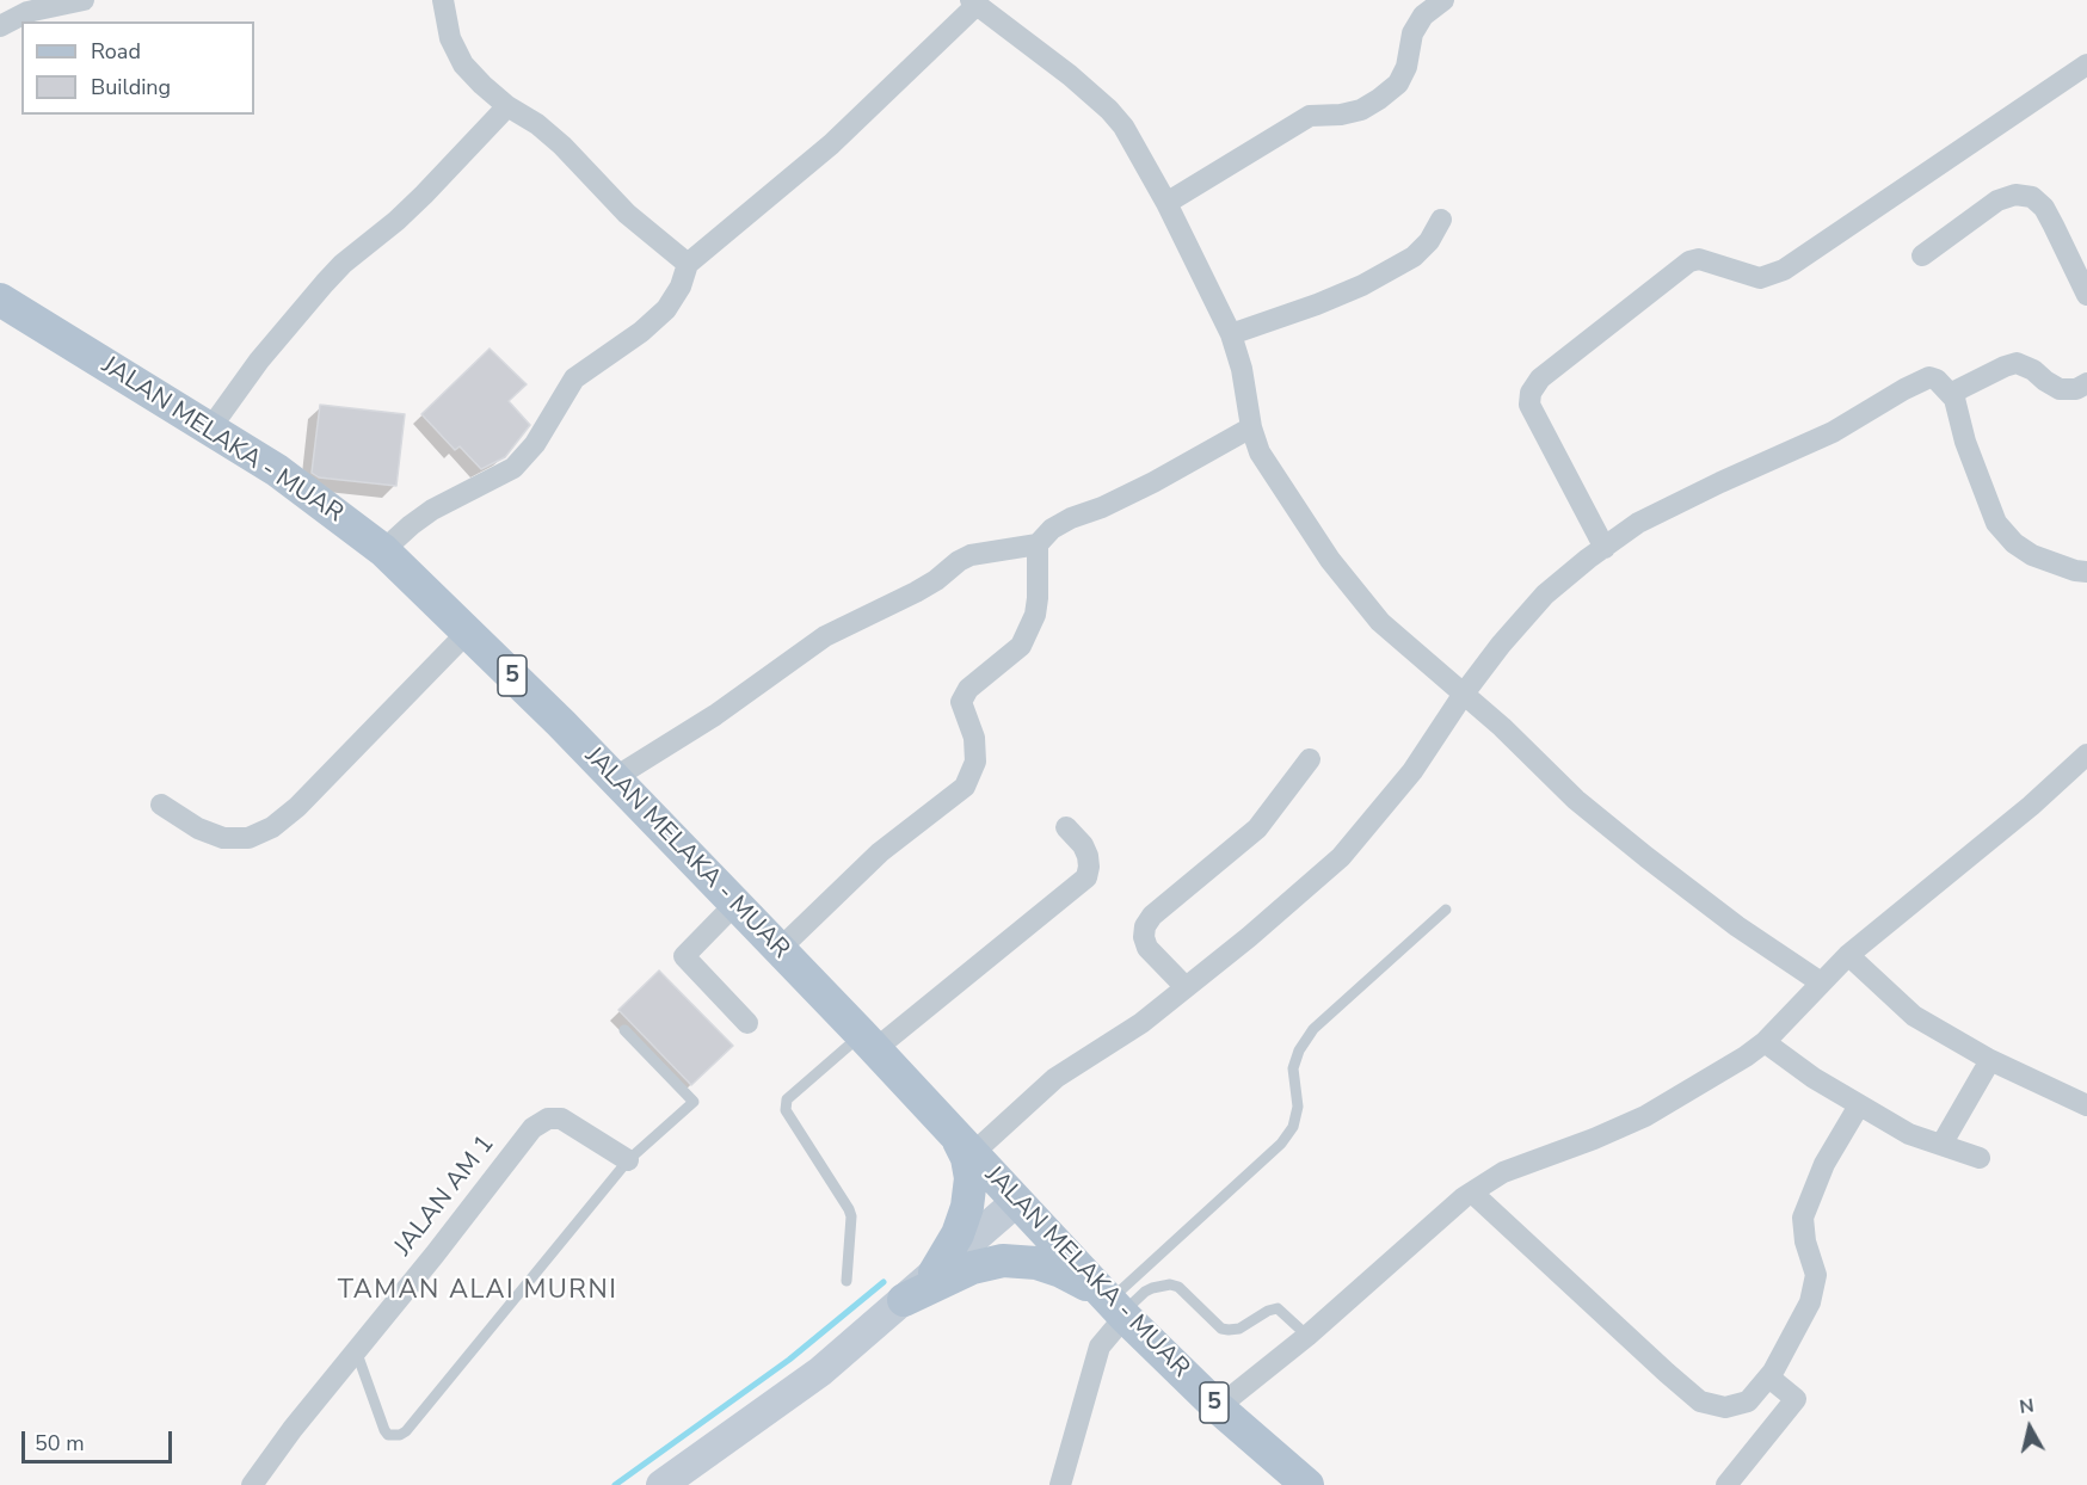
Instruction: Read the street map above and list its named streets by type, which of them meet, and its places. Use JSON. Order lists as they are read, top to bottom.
{
  "streets": {
    "main road": ["JALAN MELAKA - MUAR", "5"],
    "street": ["JALAN AM 1"]
  },
  "districts": ["TAMAN ALAI MURNI"],
  "legend": ["Road", "Building"],
  "scale_bar": "50 m",
  "north": "top"
}
